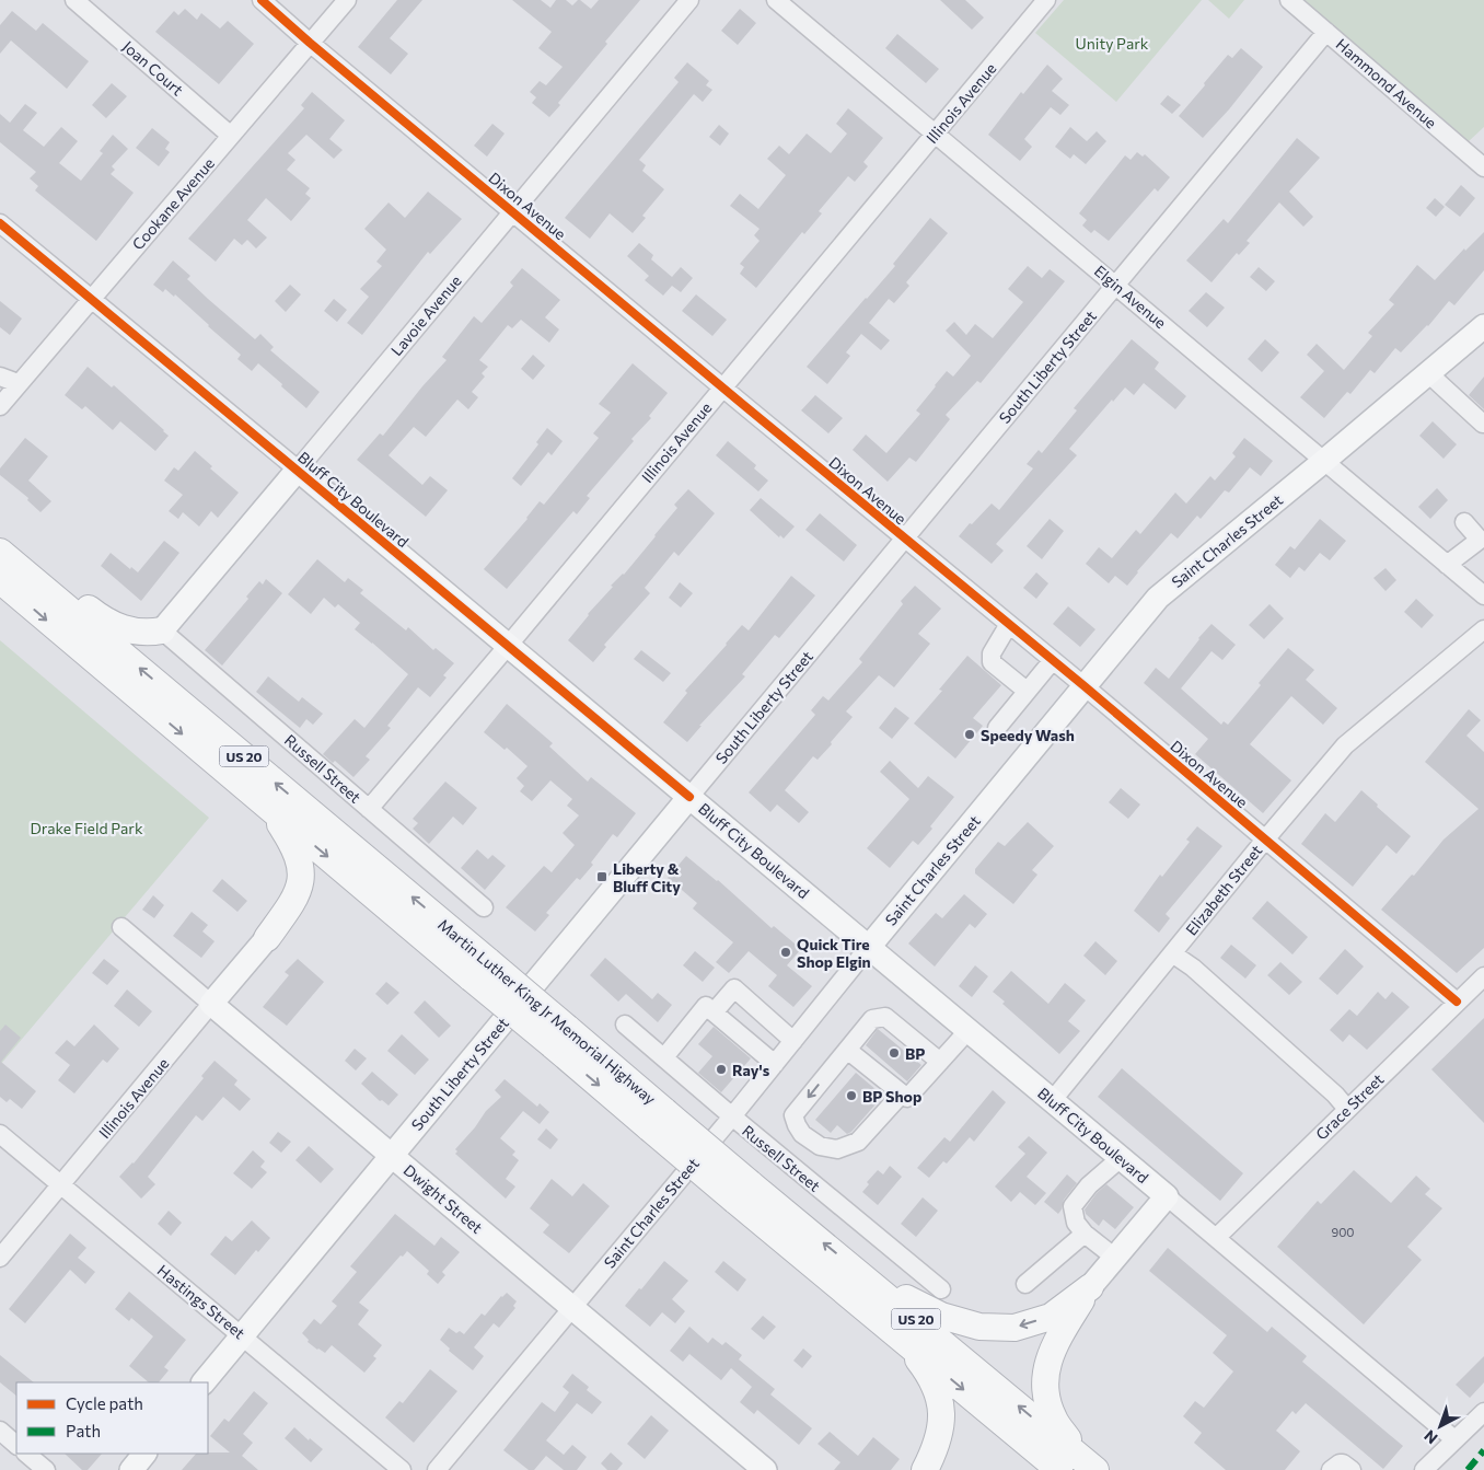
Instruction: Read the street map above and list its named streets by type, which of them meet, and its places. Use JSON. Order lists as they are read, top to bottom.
{
  "streets": {
    "highway": ["US 20", "Martin Luther King Jr Memorial Highway"],
    "main road": [
      "Illinois Avenue",
      "Lavoie Avenue",
      "South Liberty Street",
      "Bluff City Boulevard",
      "Saint Charles Street",
      "Dwight Street"
    ],
    "street": [
      "Joan Court",
      "Hammond Avenue",
      "Cookane Avenue",
      "Dixon Avenue",
      "Elgin Avenue",
      "Russell Street",
      "Elizabeth Street",
      "Grace Street",
      "Hastings Street"
    ]
  },
  "crossings": [
    ["Joan Court", "Cookane Avenue"],
    ["Hammond Avenue", "South Liberty Street"],
    ["Illinois Avenue", "Dixon Avenue"],
    ["Illinois Avenue", "Elgin Avenue"],
    ["Illinois Avenue", "Bluff City Boulevard"],
    ["Illinois Avenue", "Russell Street"],
    ["Illinois Avenue", "Dwight Street"],
    ["Illinois Avenue", "Hastings Street"],
    ["Cookane Avenue", "Dixon Avenue"],
    ["Cookane Avenue", "Bluff City Boulevard"],
    ["Dixon Avenue", "Lavoie Avenue"],
    ["Dixon Avenue", "South Liberty Street"],
    ["Dixon Avenue", "Saint Charles Street"],
    ["Dixon Avenue", "Elizabeth Street"],
    ["Dixon Avenue", "Grace Street"],
    ["Elgin Avenue", "South Liberty Street"],
    ["Elgin Avenue", "Saint Charles Street"],
    ["Lavoie Avenue", "Bluff City Boulevard"],
    ["Lavoie Avenue", "Russell Street"],
    ["South Liberty Street", "Bluff City Boulevard"],
    ["South Liberty Street", "Dwight Street"],
    ["South Liberty Street", "Hastings Street"],
    ["Bluff City Boulevard", "Saint Charles Street"],
    ["Bluff City Boulevard", "Elizabeth Street"],
    ["Bluff City Boulevard", "Grace Street"],
    ["Saint Charles Street", "Russell Street"],
    ["Saint Charles Street", "Dwight Street"]
  ],
  "parks": ["Unity Park", "Drake Field Park"],
  "places": {
    "other": [
      "Speedy Wash",
      "Quick Tire Shop Elgin",
      "BP",
      "Ray's",
      "BP Shop"
    ],
    "transit": ["Liberty & Bluff City"]
  },
  "house_numbers": ["900"],
  "legend": ["Cycle path", "Path"],
  "north": "bottom left"
}
